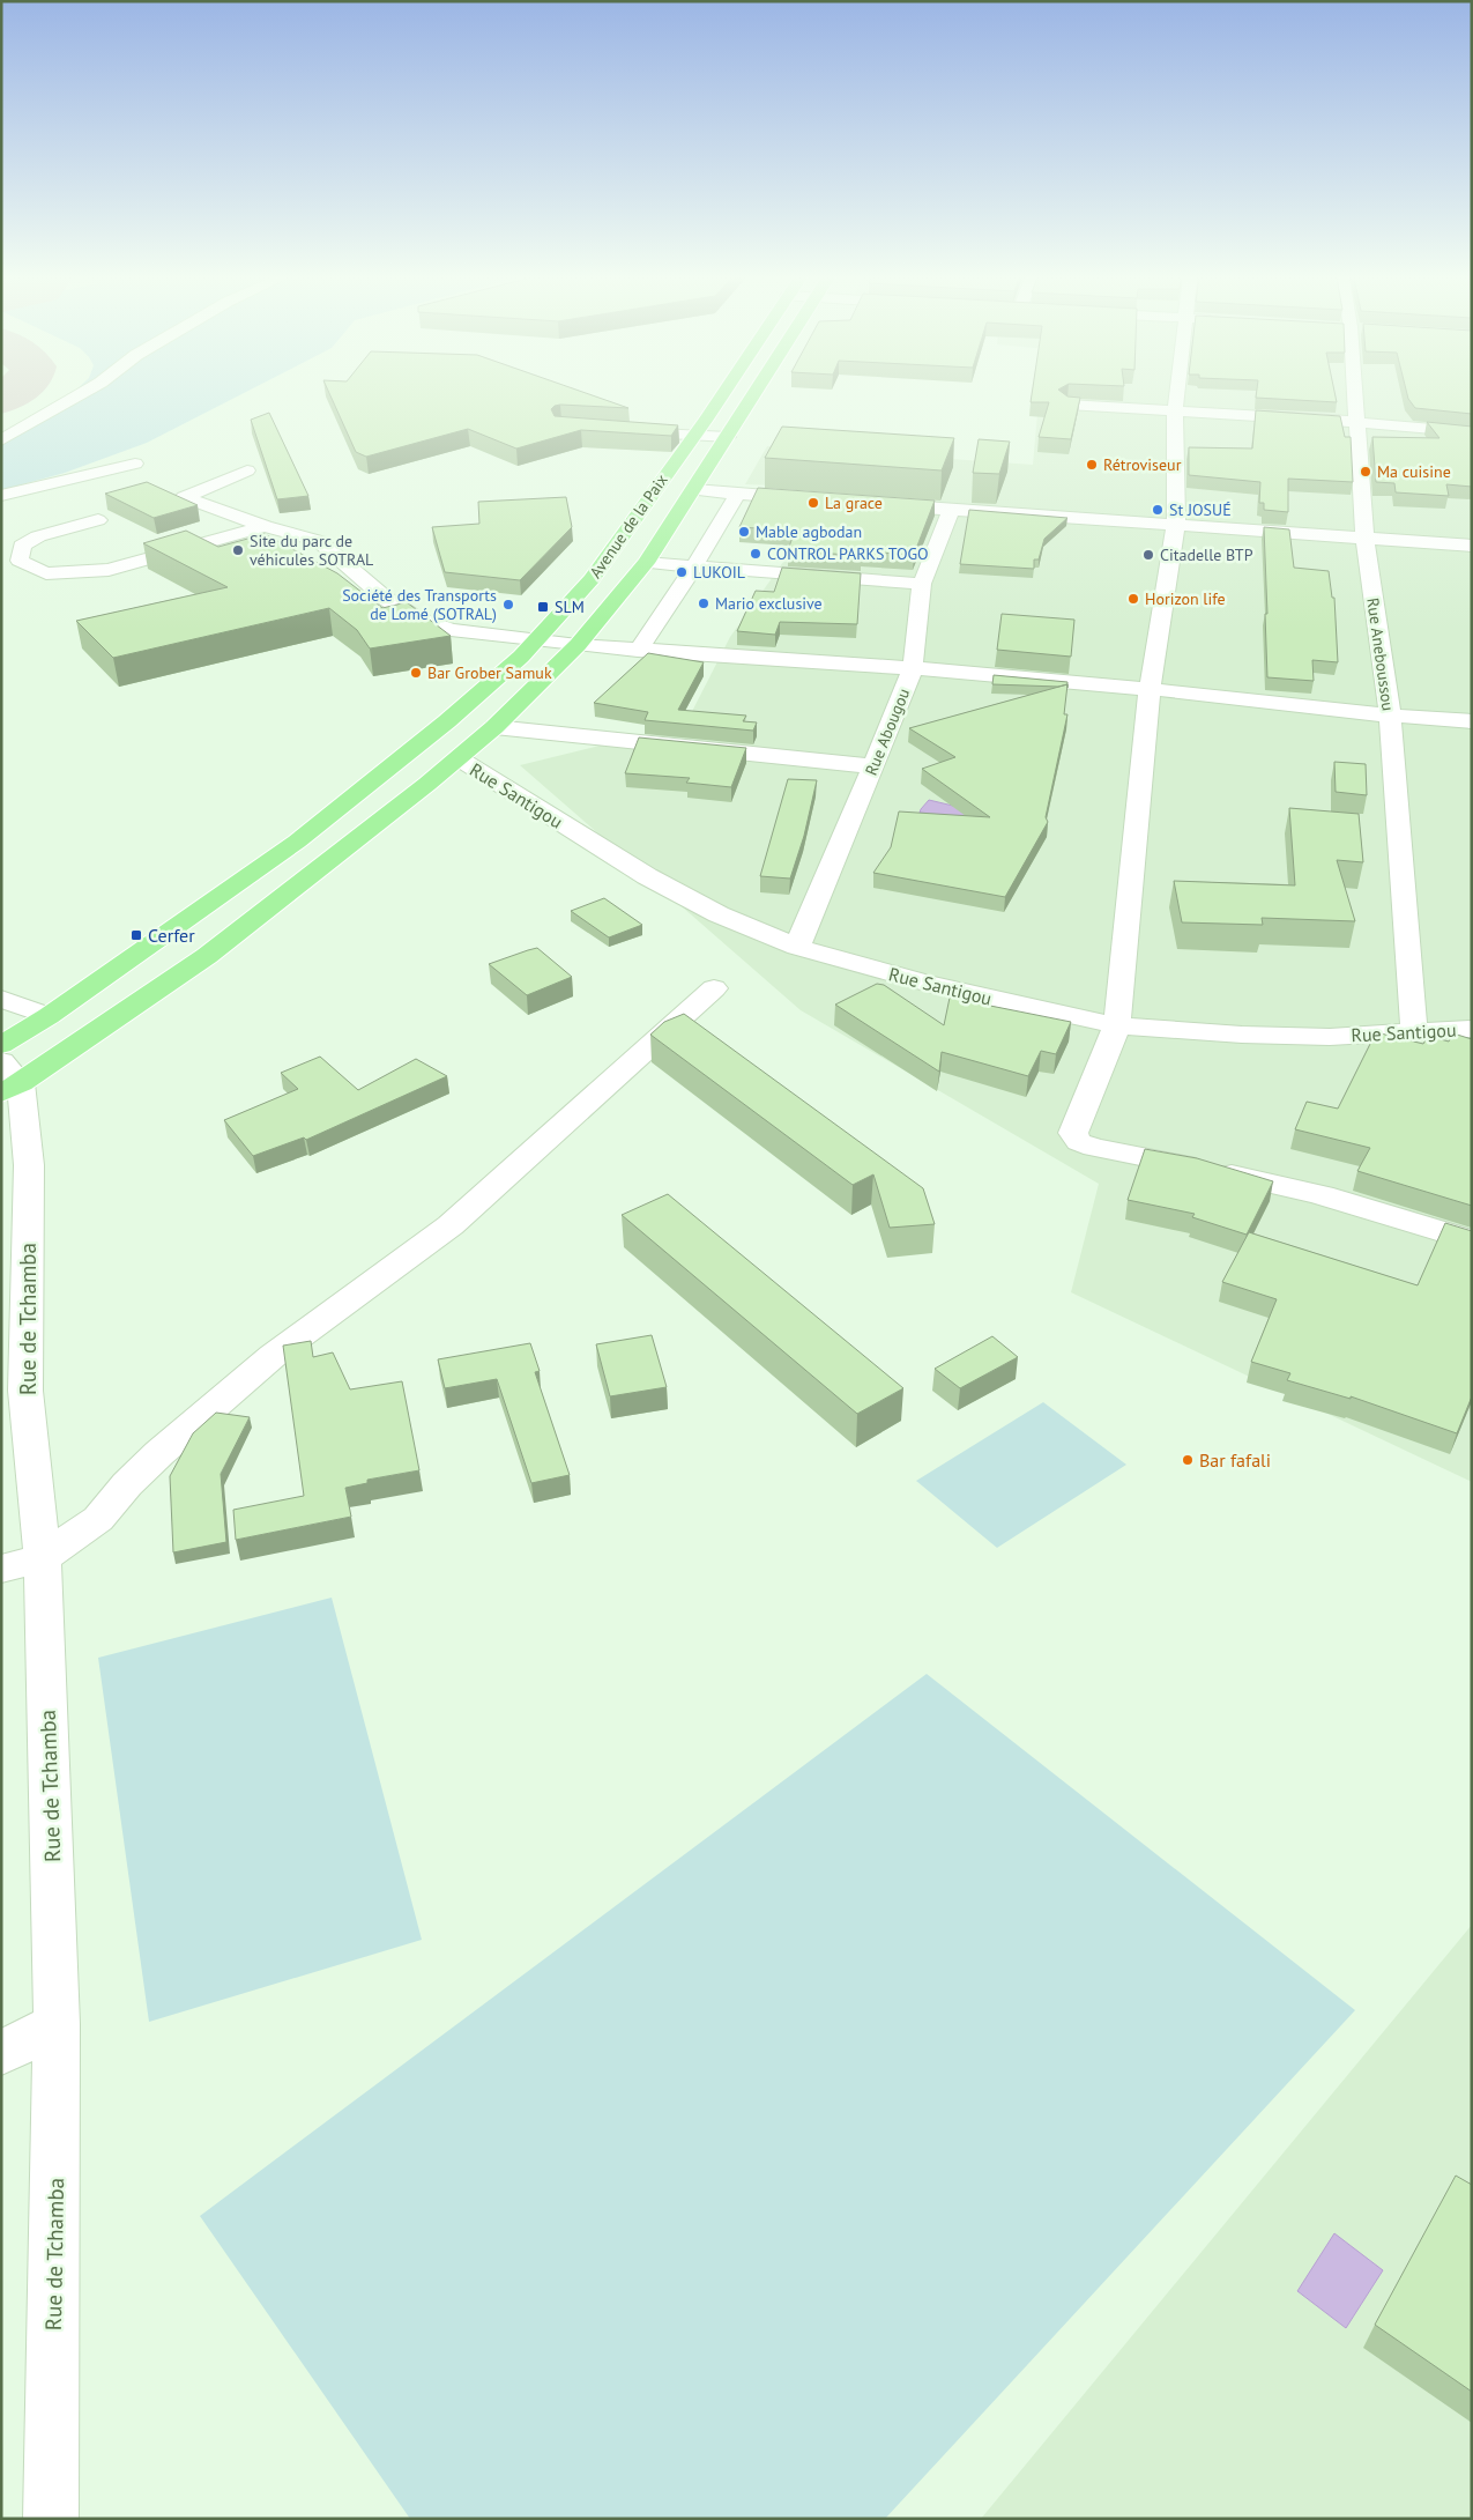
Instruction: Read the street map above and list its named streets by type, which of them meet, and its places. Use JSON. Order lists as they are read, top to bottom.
{
  "streets": {
    "main road": ["Avenue de la Paix"],
    "street": [
      "Rue Aneboussou",
      "Rue Abougou",
      "Rue Santigou",
      "Rue de Tchamba"
    ]
  },
  "crossings": [
    ["Rue Aneboussou", "Rue Santigou"],
    ["Rue Abougou", "Rue Santigou"]
  ],
  "places": {
    "other": [
      "Rétroviseur",
      "Ma cuisine",
      "La grace",
      "St JOSUÉ",
      "Mable agbodan",
      "Site du parc de véhicules SOTRAL",
      "CONTROL PARKS TOGO",
      "Citadelle BTP",
      "LUKOIL",
      "Horizon life",
      "Mario exclusive",
      "Société des Transports de Lomé (SOTRAL)",
      "Bar Grober Samuk",
      "Bar fafali"
    ],
    "transit": ["SLM", "Cerfer"]
  }
}
